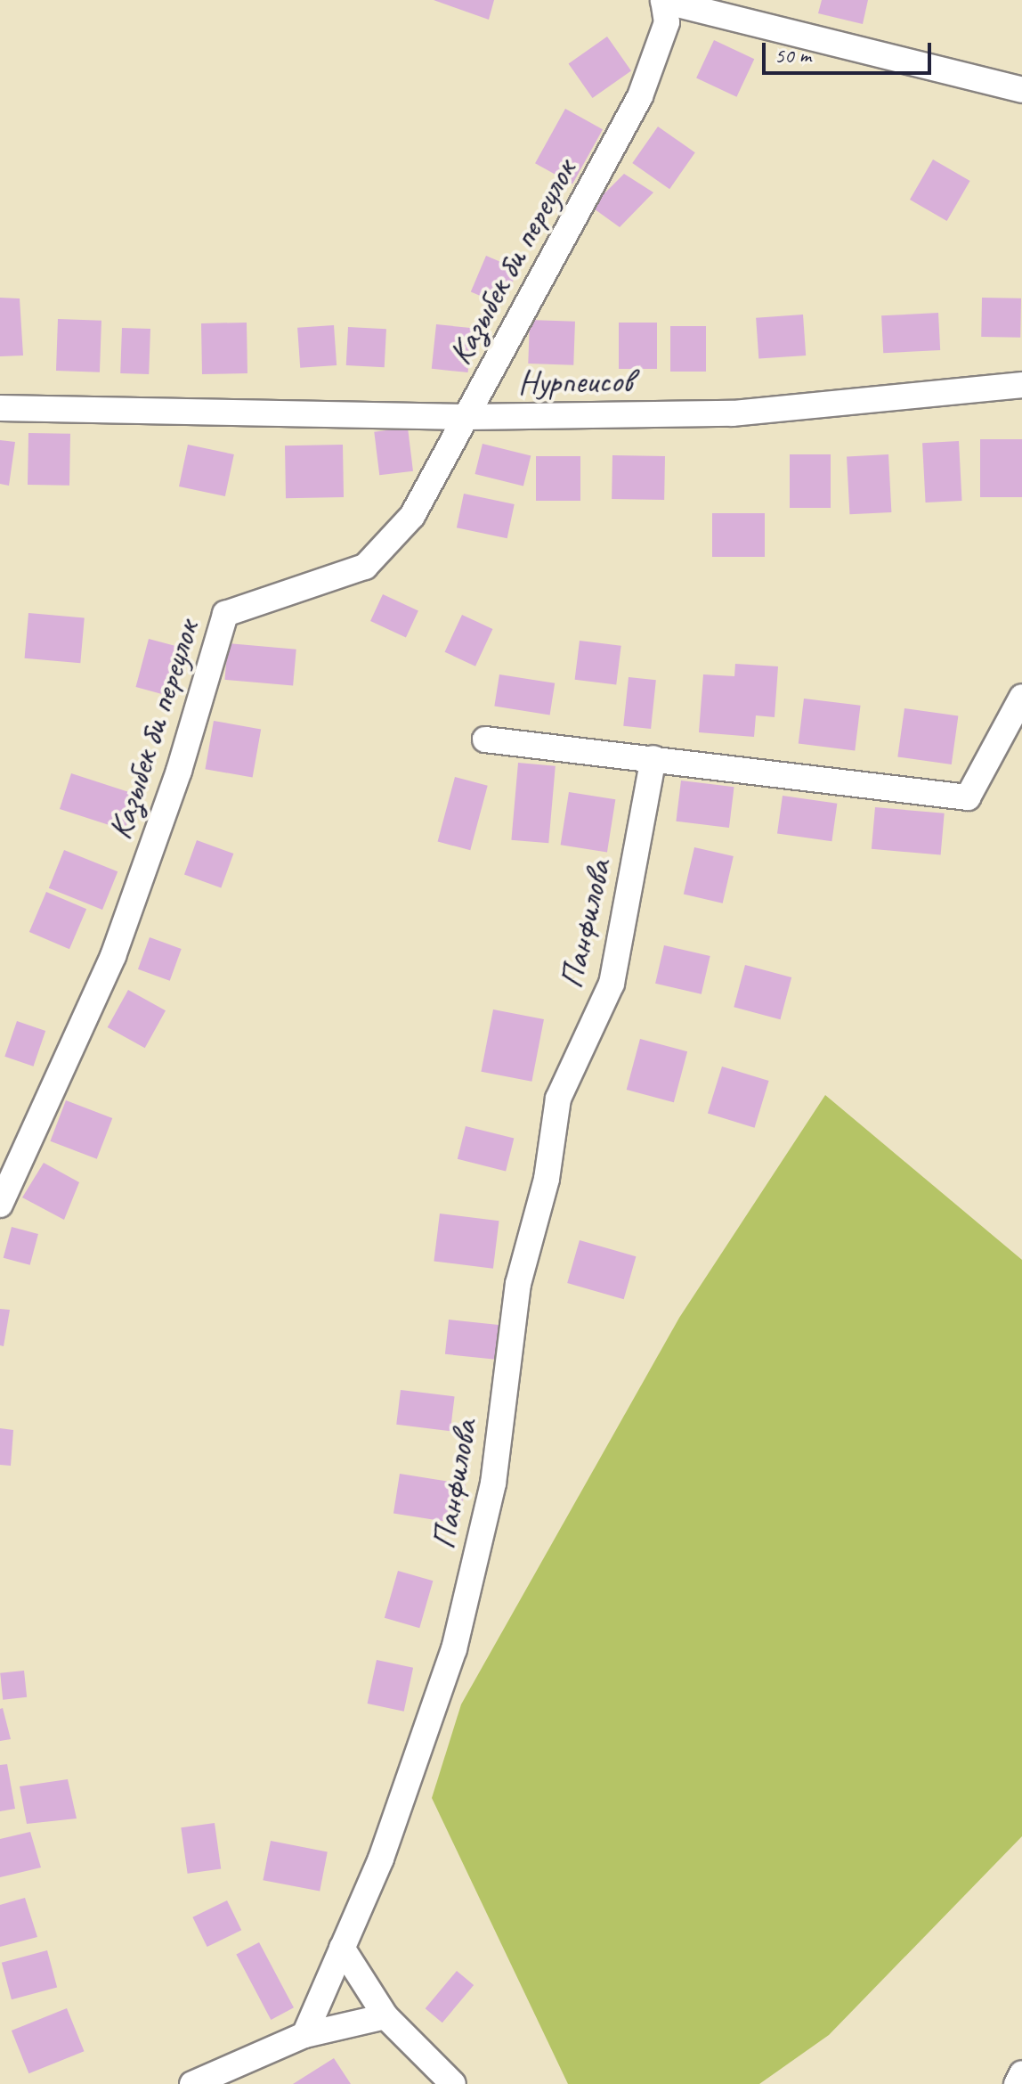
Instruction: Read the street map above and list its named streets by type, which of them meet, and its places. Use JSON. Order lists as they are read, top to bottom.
{
  "streets": {
    "street": ["Казыбек би переулок", "Нурпеисов", "Панфилова"]
  },
  "crossings": [
    ["Казыбек би переулок", "Нурпеисов"]
  ],
  "scale_bar": "50 m"
}
